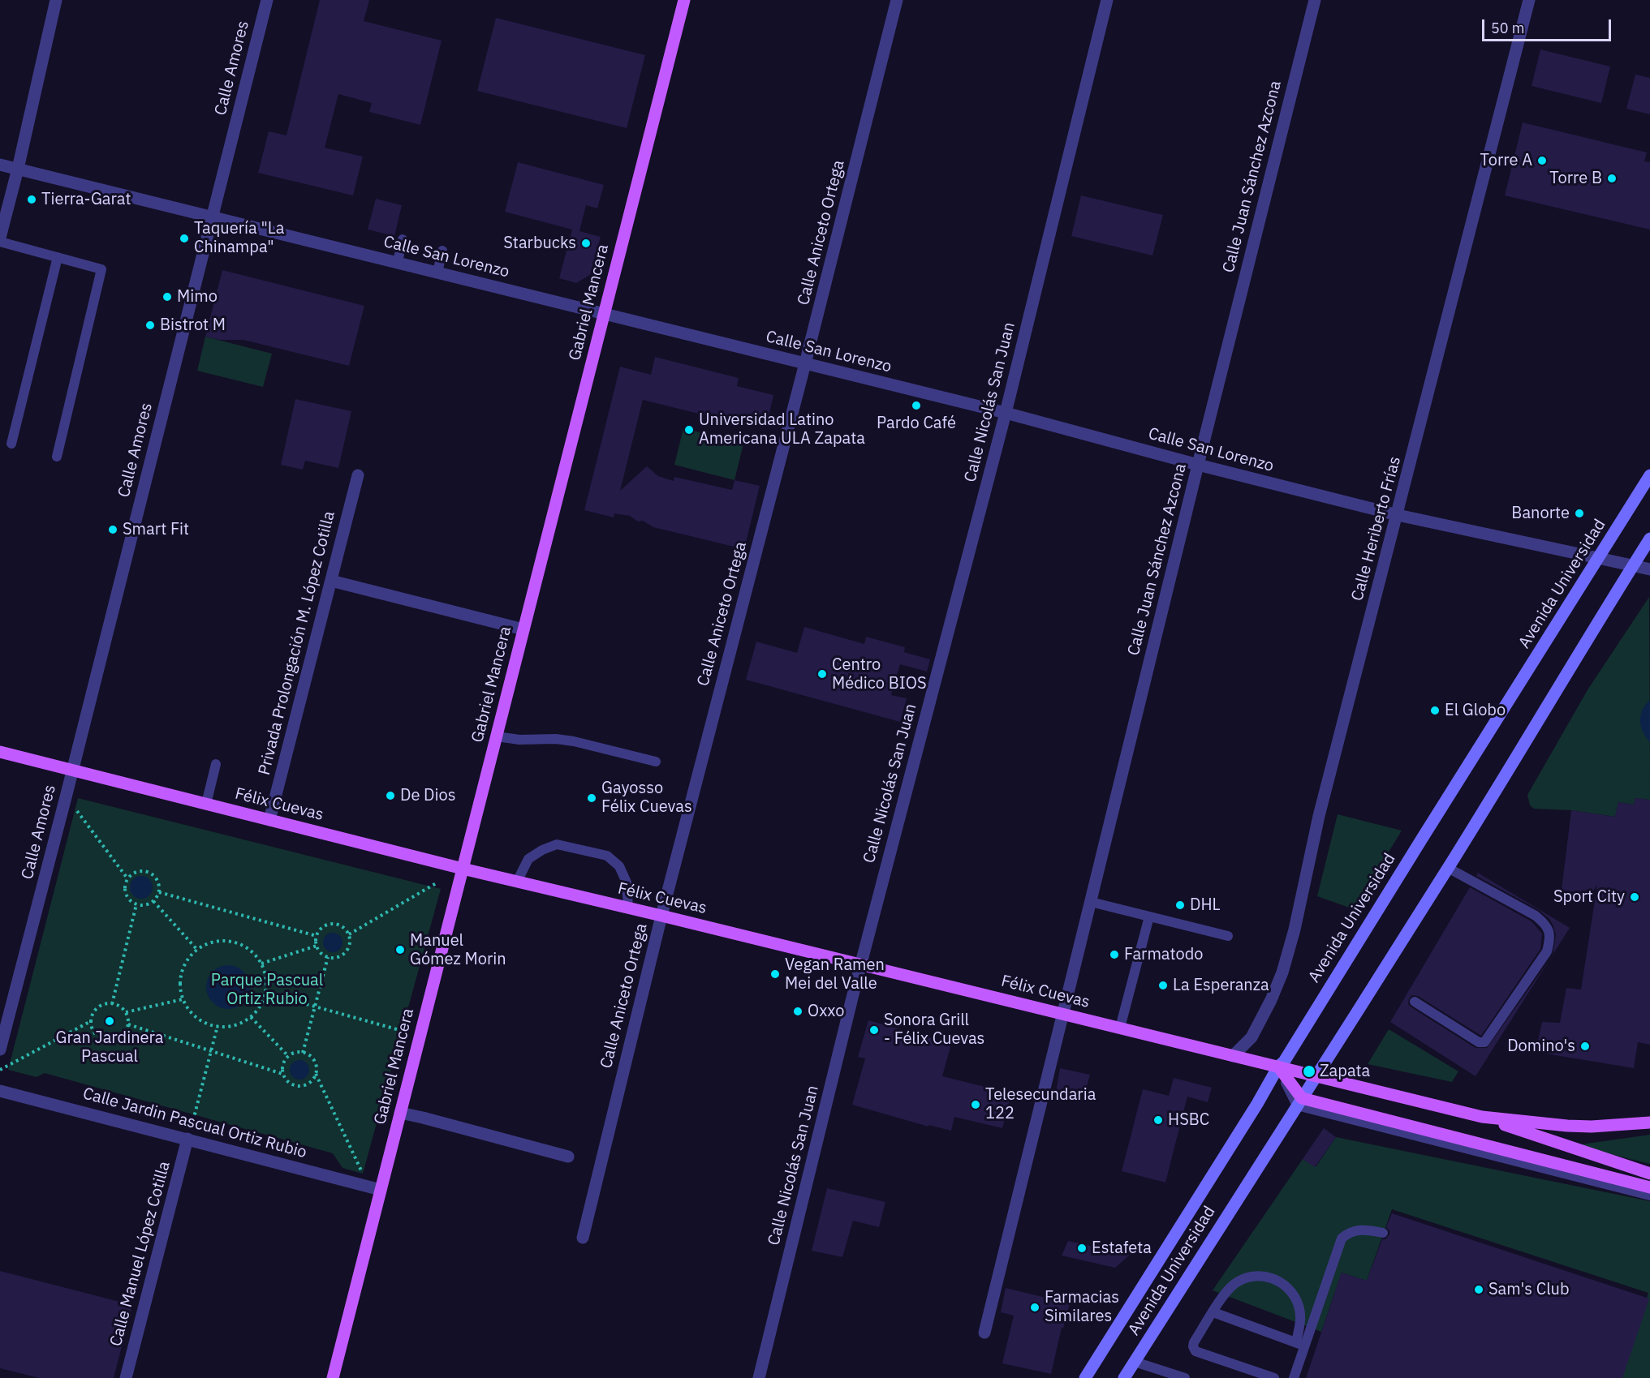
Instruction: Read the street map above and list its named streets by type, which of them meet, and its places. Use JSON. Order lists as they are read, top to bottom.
{
  "streets": {
    "main road": ["Gabriel Mancera", "Avenida Universidad", "Félix Cuevas"],
    "street": [
      "Calle Amores",
      "Calle Juan Sánchez Azcona",
      "Calle Aniceto Ortega",
      "Calle San Lorenzo",
      "Calle Nicolás San Juan",
      "Calle Heriberto Frías",
      "Privada Prolongación M. López Cotilla",
      "Calle Jardin Pascual Ortiz Rubio",
      "Calle Manuel López Cotilla"
    ]
  },
  "crossings": [
    ["Calle Amores", "Calle San Lorenzo"],
    ["Calle Amores", "Félix Cuevas"],
    ["Calle Juan Sánchez Azcona", "Calle San Lorenzo"],
    ["Calle Juan Sánchez Azcona", "Félix Cuevas"],
    ["Calle Aniceto Ortega", "Calle San Lorenzo"],
    ["Calle Aniceto Ortega", "Félix Cuevas"],
    ["Calle San Lorenzo", "Gabriel Mancera"],
    ["Calle San Lorenzo", "Calle Nicolás San Juan"],
    ["Calle San Lorenzo", "Calle Heriberto Frías"],
    ["Calle San Lorenzo", "Avenida Universidad"],
    ["Gabriel Mancera", "Félix Cuevas"],
    ["Gabriel Mancera", "Calle Jardin Pascual Ortiz Rubio"],
    ["Calle Nicolás San Juan", "Félix Cuevas"],
    ["Calle Heriberto Frías", "Félix Cuevas"],
    ["Avenida Universidad", "Félix Cuevas"],
    ["Privada Prolongación M. López Cotilla", "Félix Cuevas"],
    ["Calle Jardin Pascual Ortiz Rubio", "Calle Manuel López Cotilla"]
  ],
  "parks": ["Parque Pascual Ortiz Rubio"],
  "places": [
    "Torre A",
    "Torre B",
    "Tierra-Garat",
    "Taquería \"La Chinampa\"",
    "Starbucks",
    "Mimo",
    "Bistrot M",
    "Pardo Café",
    "Universidad Latino Americana ULA Zapata",
    "Banorte",
    "Smart Fit",
    "Centro Médico BIOS",
    "El Globo",
    "De Dios",
    "Gayosso Félix Cuevas",
    "Sport City",
    "DHL",
    "Manuel Gómez Morin",
    "Farmatodo",
    "Vegan Ramen Mei del Valle",
    "La Esperanza",
    "Oxxo",
    "Gran Jardinera Pascual",
    "Sonora Grill - Félix Cuevas",
    "Domino's",
    "Zapata",
    "Telesecundaria 122",
    "HSBC",
    "Estafeta",
    "Sam's Club",
    "Farmacias Similares"
  ],
  "scale_bar": "50 m"
}
